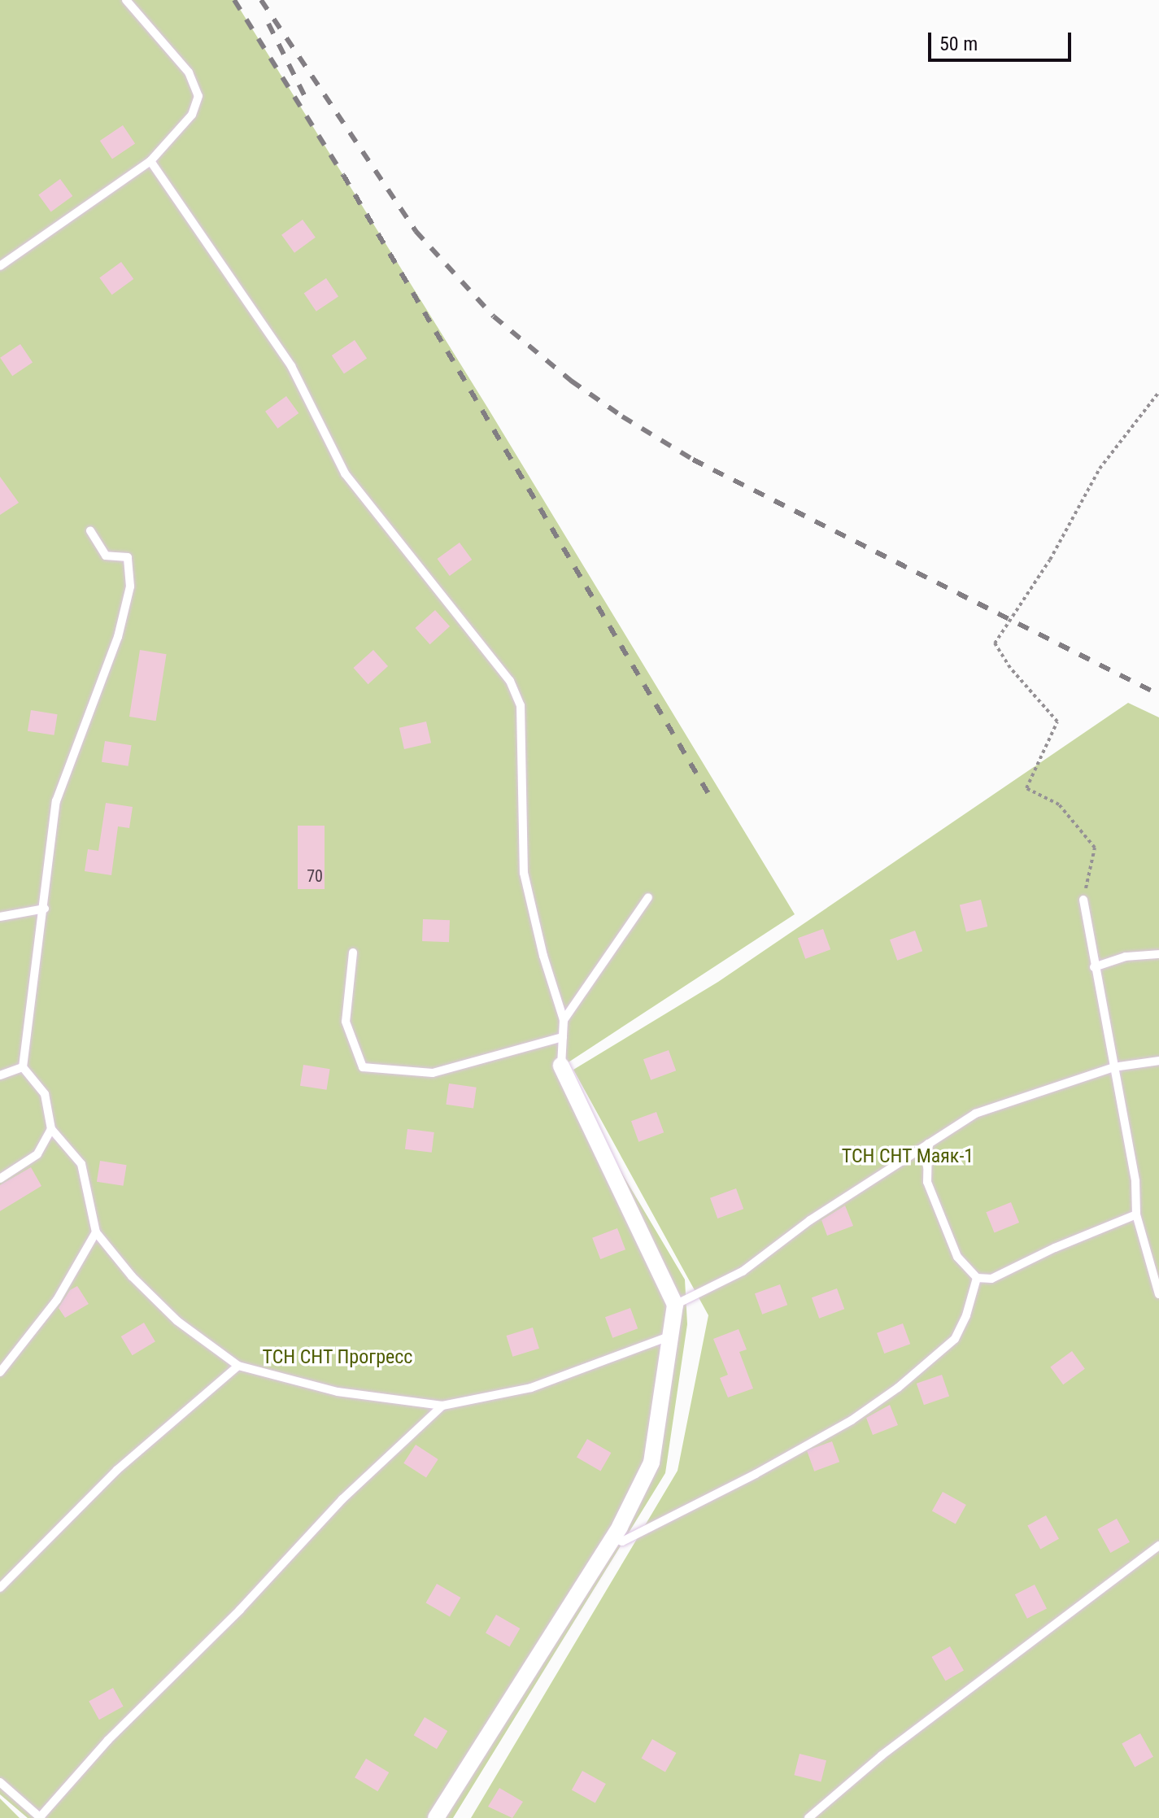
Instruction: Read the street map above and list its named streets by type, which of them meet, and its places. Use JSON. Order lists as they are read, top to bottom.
{
  "parks": ["ТСН СНТ Маяк-1", "ТСН СНТ Прогресс"],
  "house_numbers": ["70"],
  "scale_bar": "50 m"
}
